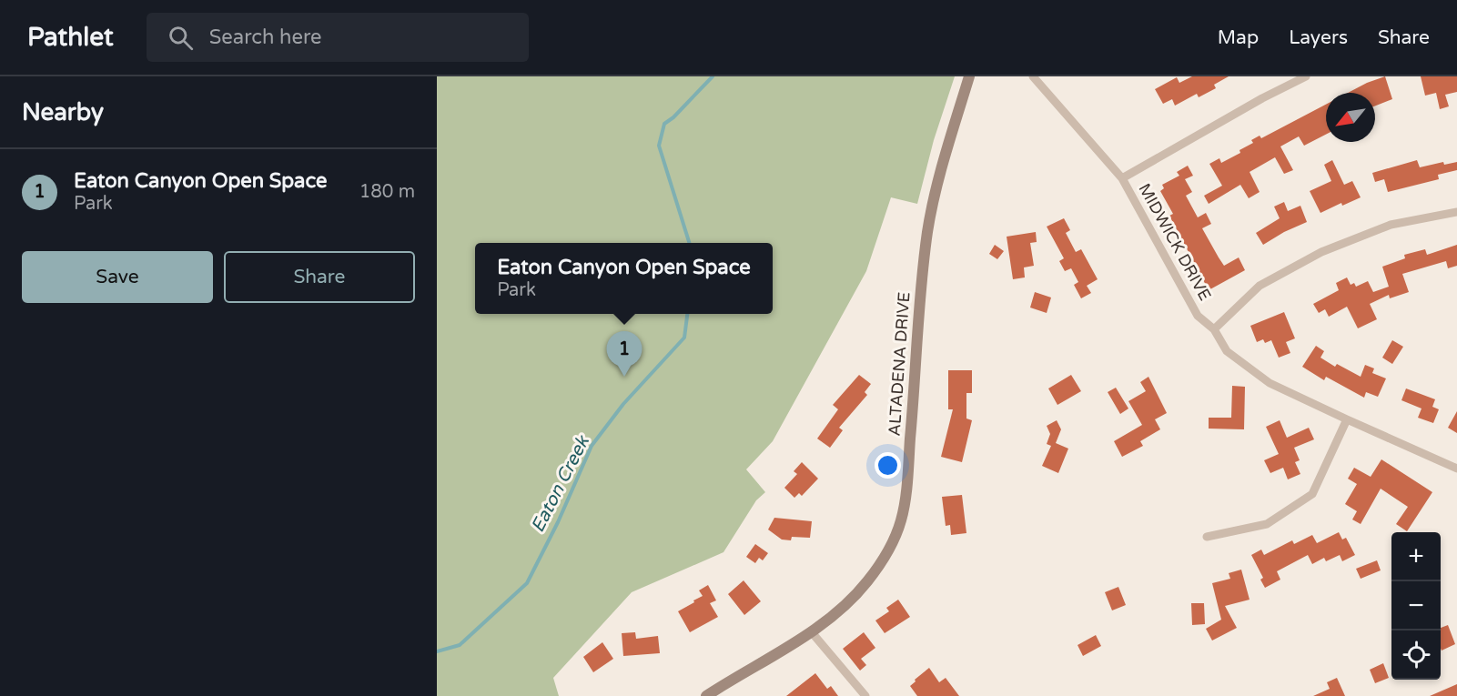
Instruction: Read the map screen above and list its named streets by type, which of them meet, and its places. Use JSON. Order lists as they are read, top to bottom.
{
  "streets": {
    "main road": ["ALTADENA DRIVE"],
    "street": ["MIDWICK DRIVE"]
  },
  "water": ["Eaton Creek"],
  "north": "bottom left",
  "page": {
    "header": "Pathlet",
    "search": "Search here",
    "nav": ["Map", "Layers", "Share"],
    "heading": "Nearby",
    "list": [
      {
        "mark": "1",
        "name": "Eaton Canyon Open Space",
        "note": "Park",
        "value": "180 m"
      }
    ],
    "buttons": ["Save", "Share"],
    "popup": ["Eaton Canyon Open Space", "Park"],
    "pins": "1",
    "map_buttons": ["+", "−"]
  }
}
